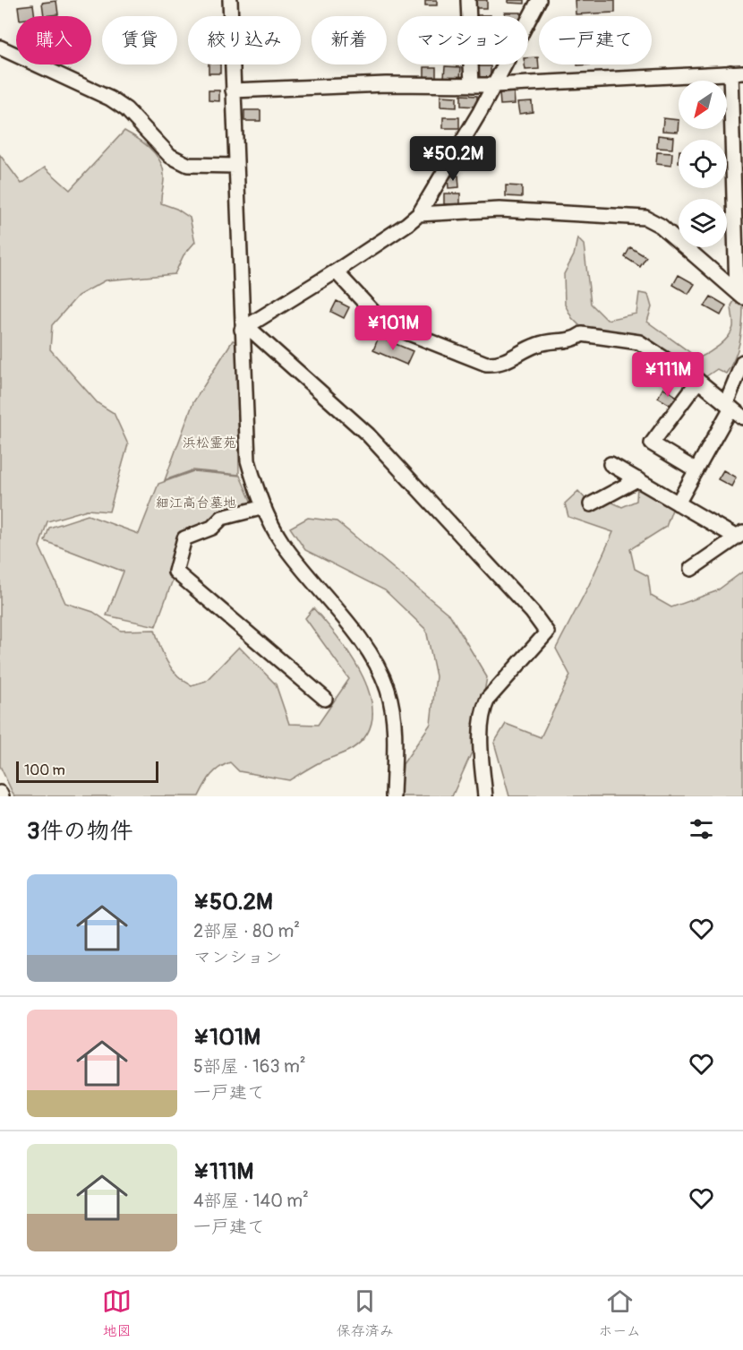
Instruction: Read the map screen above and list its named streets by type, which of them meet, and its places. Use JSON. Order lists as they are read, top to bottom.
{
  "parks": ["浜松霊苑", "細江高台墓地"],
  "scale_bar": "100 m",
  "north": "bottom left",
  "page": {
    "chip": [
      "購入",
      "賃貸",
      "絞り込み",
      "新着",
      "マンション",
      "一戸建て"
    ],
    "price": ["¥50.2M", "¥101M", "¥111M"],
    "scale": "100 m",
    "heading": "3件の物件",
    "list": [
      {
        "name": "¥50.2M",
        "note": "2部屋 · 80 m² · マンション"
      },
      {
        "name": "¥101M",
        "note": "5部屋 · 163 m² · 一戸建て"
      },
      {
        "name": "¥111M",
        "note": "4部屋 · 140 m² · 一戸建て"
      }
    ],
    "tabs": ["地図", "保存済み", "ホーム"]
  }
}
